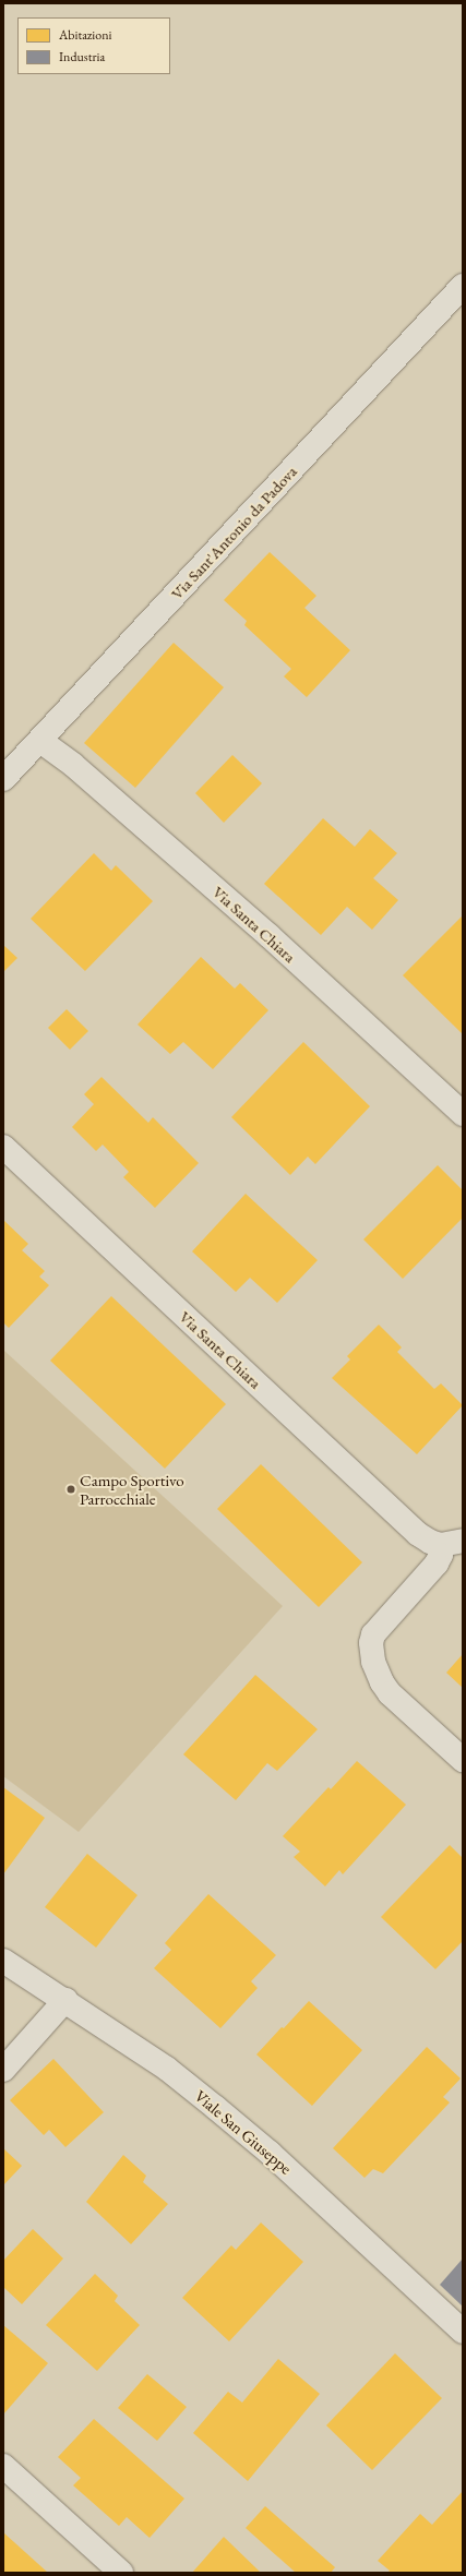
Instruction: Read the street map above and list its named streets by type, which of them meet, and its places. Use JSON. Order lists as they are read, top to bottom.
{
  "streets": {
    "street": ["Via Sant'Antonio da Padova", "Via Santa Chiara", "Viale San Giuseppe"]
  },
  "crossings": [
    ["Via Sant'Antonio da Padova", "Via Santa Chiara"]
  ],
  "places": ["Campo Sportivo Parrocchiale"],
  "legend": ["Abitazioni", "Industria"]
}
